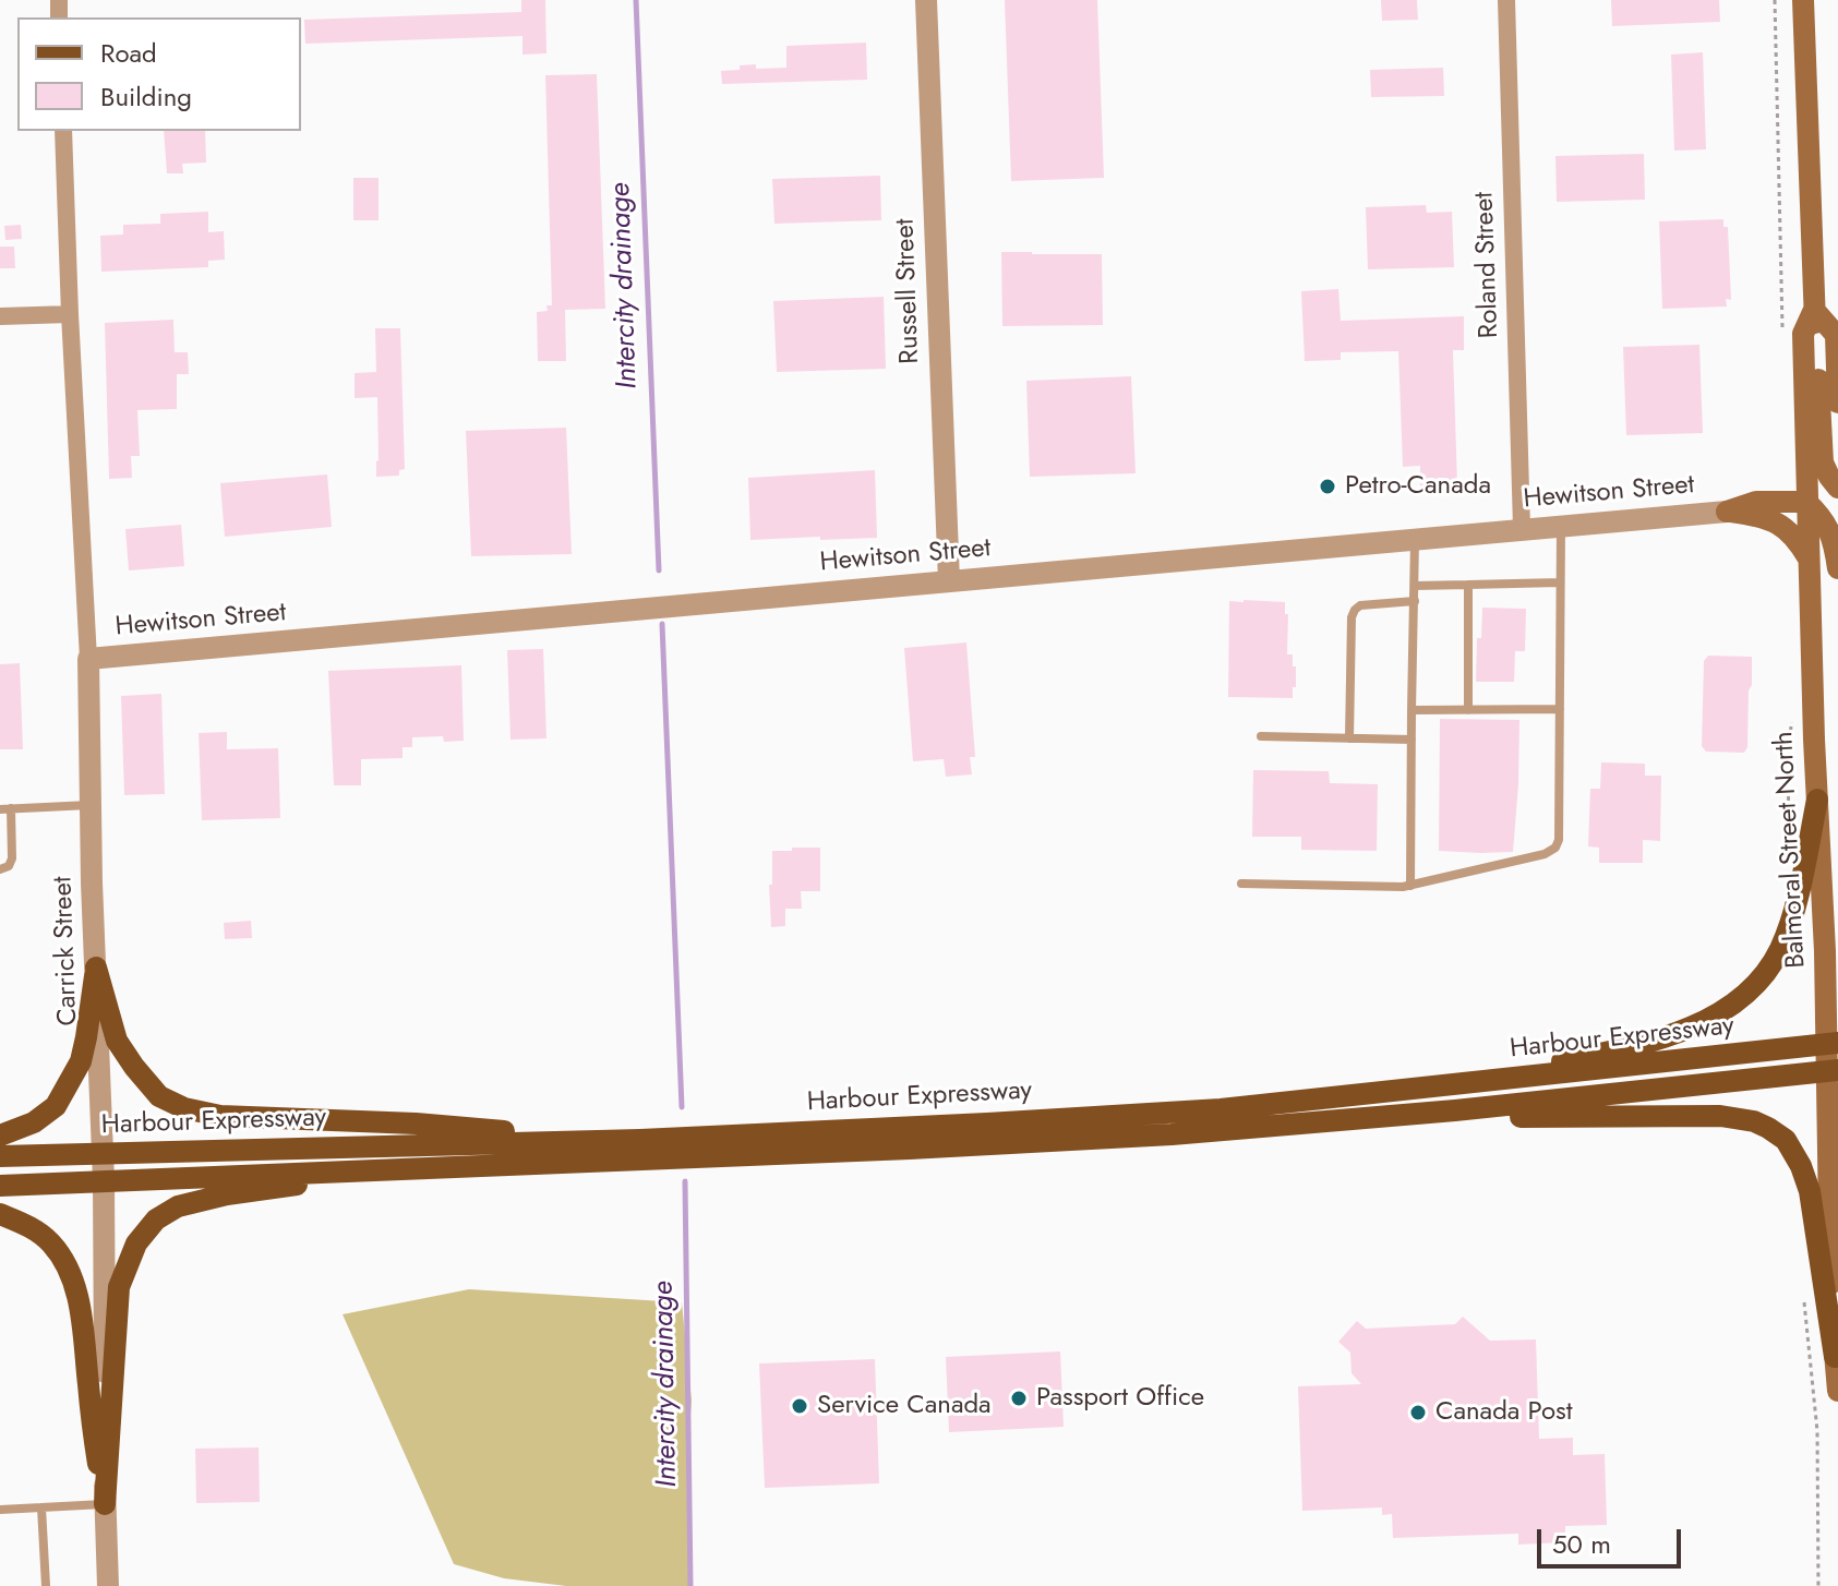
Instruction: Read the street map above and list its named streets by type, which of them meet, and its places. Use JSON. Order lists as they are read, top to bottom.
{
  "streets": {
    "main road": ["Balmoral Street North", "Harbour Expressway"],
    "street": [
      "Roland Street",
      "Russell Street",
      "Hewitson Street",
      "Carrick Street"
    ]
  },
  "crossings": [
    ["Roland Street", "Hewitson Street"],
    ["Russell Street", "Hewitson Street"],
    ["Hewitson Street", "Carrick Street"],
    ["Balmoral Street North", "Harbour Expressway"],
    ["Carrick Street", "Harbour Expressway"]
  ],
  "water": ["Intercity drainage"],
  "places": [
    "Petro-Canada",
    "Passport Office",
    "Service Canada",
    "Canada Post"
  ],
  "legend": ["Road", "Building"],
  "scale_bar": "50 m"
}
